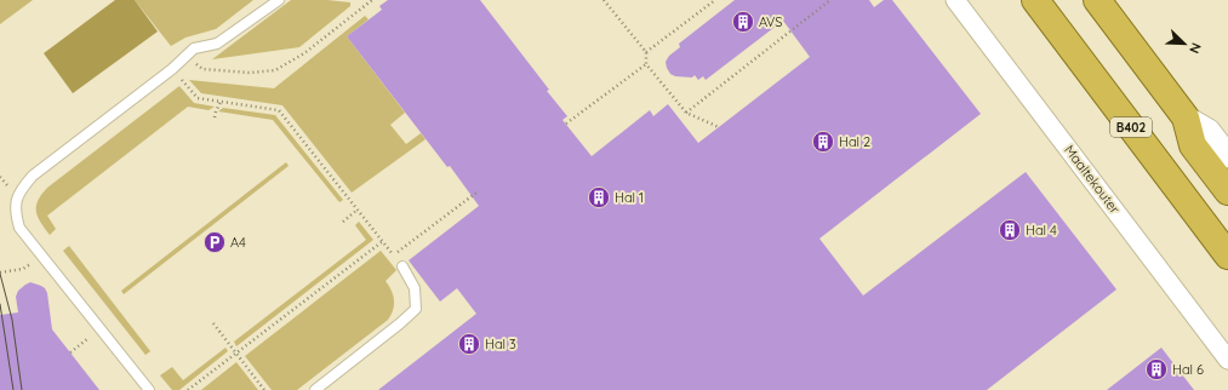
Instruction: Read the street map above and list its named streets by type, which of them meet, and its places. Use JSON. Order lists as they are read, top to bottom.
{
  "streets": {
    "highway": ["B402"],
    "street": ["Maaltekouter"]
  },
  "places": {
    "building": [
      "AVS",
      "Hal 2",
      "Hal 1",
      "Hal 4",
      "Hal 3",
      "Hal 6"
    ],
    "parking": ["A4"]
  },
  "north": "bottom right"
}
